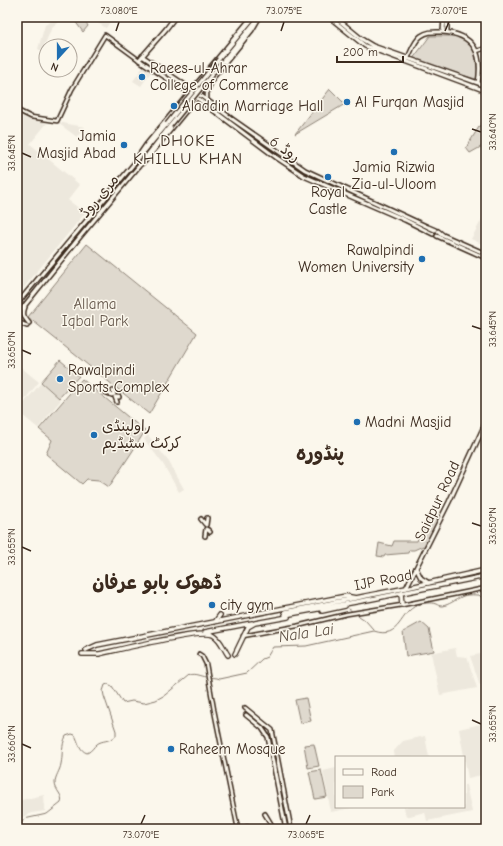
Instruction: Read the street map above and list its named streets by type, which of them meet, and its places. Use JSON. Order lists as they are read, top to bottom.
{
  "streets": {
    "highway": ["IJP Road"],
    "main road": ["روڈ 6", "مری روڈ", "Saidpur Road"]
  },
  "crossings": [
    ["Saidpur Road", "IJP Road"]
  ],
  "districts": ["DHOKE KHILLU KHAN", "پنڈورہ", "ڈھوک بابو عرفان"],
  "water": ["Nala Lai"],
  "parks": ["Allama Iqbal Park"],
  "places": [
    "Raees-ul-Ahrar College of Commerce",
    "Al Furqan Masjid",
    "Aladdin Marriage Hall",
    "Jamia Masjid Abad",
    "Jamia Rizwia Zia-ul-Uloom",
    "Royal Castle",
    "Rawalpindi Women University",
    "Rawalpindi Sports Complex",
    "Madni Masjid",
    "راولپنڈی کرکٹ سٹیڈیم",
    "city gym",
    "Raheem Mosque"
  ],
  "legend": ["Road", "Park"],
  "scale_bar": "200 m",
  "north": "bottom",
  "coordinates": [
    "73.080°E",
    "73.075°E",
    "73.070°E",
    "33.640°N",
    "33.645°N",
    "33.650°N",
    "33.655°N",
    "33.660°N",
    "73.065°E"
  ]
}
